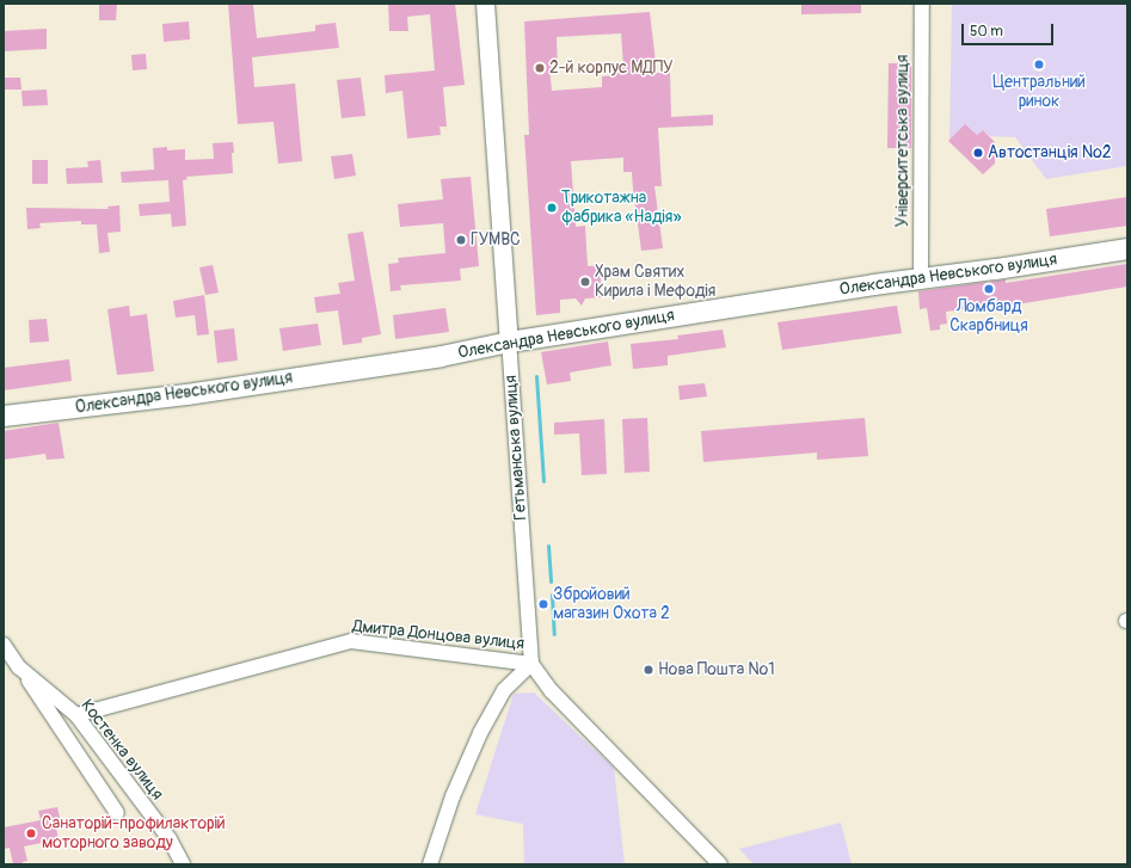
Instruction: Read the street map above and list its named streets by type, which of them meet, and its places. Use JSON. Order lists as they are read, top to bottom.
{
  "streets": {
    "main road": ["Олександра Невського вулиця"],
    "street": [
      "Університетська вулиця",
      "Гетьманська вулиця",
      "Дмитра Донцова вулиця",
      "Костенка вулиця"
    ]
  },
  "crossings": [
    ["Університетська вулиця", "Олександра Невського вулиця"],
    ["Олександра Невського вулиця", "Гетьманська вулиця"],
    ["Гетьманська вулиця", "Дмитра Донцова вулиця"],
    ["Дмитра Донцова вулиця", "Костенка вулиця"]
  ],
  "places": [
    "Центральний ринок",
    "2-й корпус МДПУ",
    "Автостанція №2",
    "Трикотажна фабрика «Надія»",
    "ГУМВС",
    "Храм Святих Кирила і Мефодія",
    "Ломбард Скарбниця",
    "Збройовий магазин Охота 2",
    "Нова Пошта №1",
    "Санаторій-профилакторій моторного заводу"
  ],
  "scale_bar": "50 m"
}
